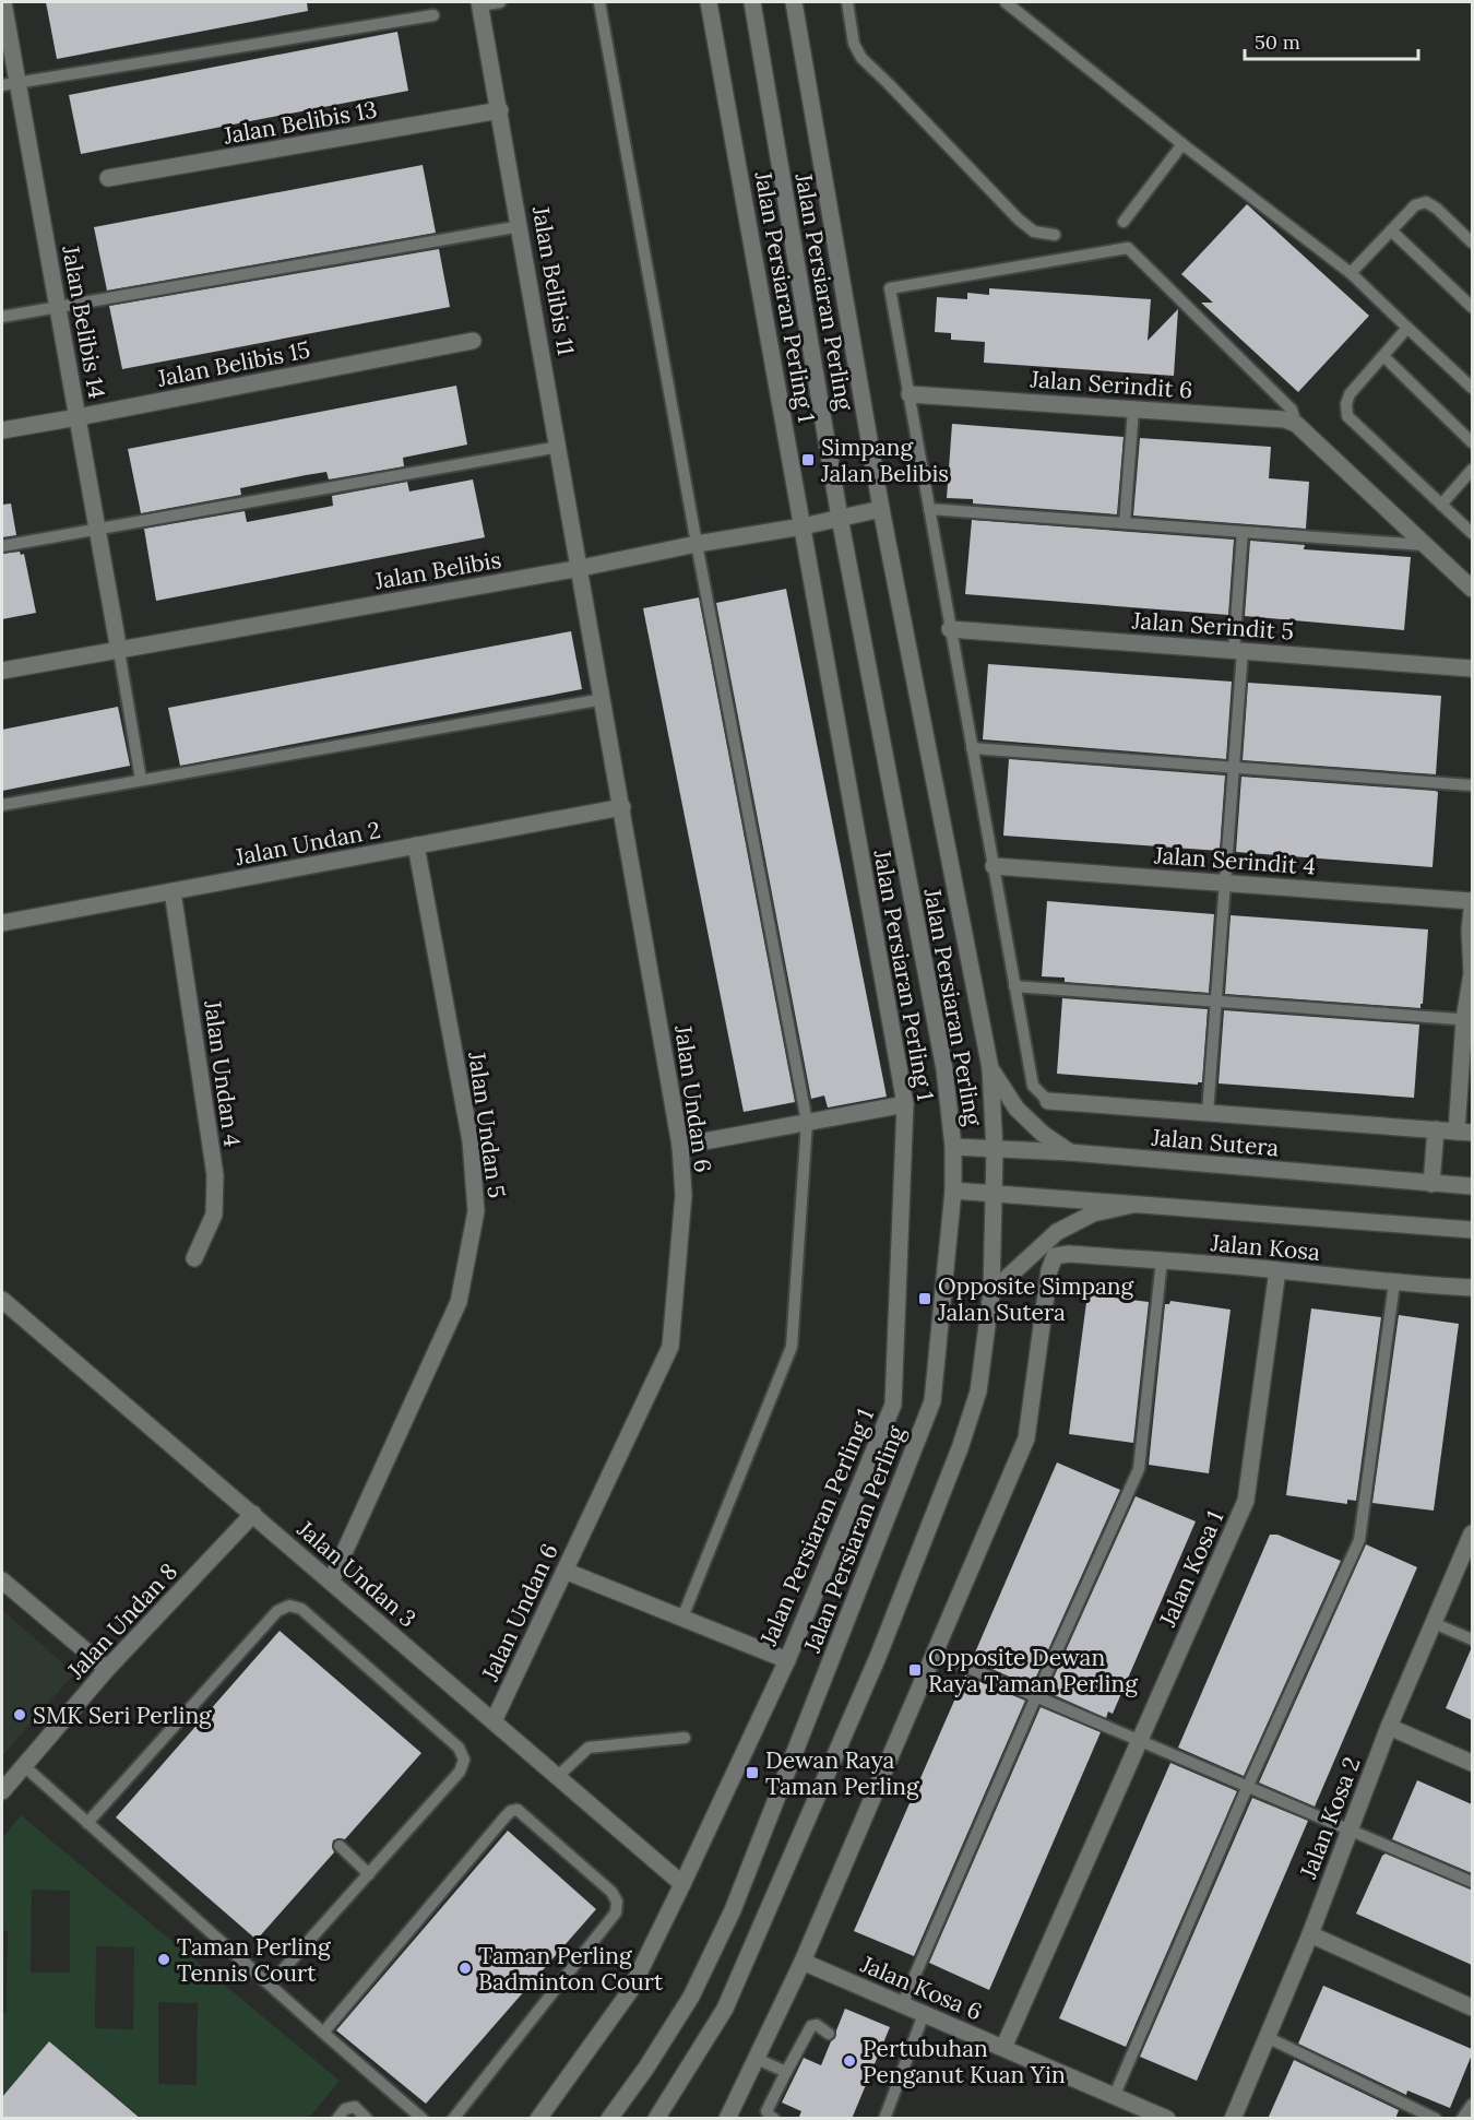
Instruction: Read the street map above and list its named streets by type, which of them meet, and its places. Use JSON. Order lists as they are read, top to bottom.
{
  "streets": {
    "street": [
      "Jalan Belibis 13",
      "Jalan Belibis 11",
      "Jalan Persiaran Perling",
      "Jalan Persiaran Perling 1",
      "Jalan Belibis 14",
      "Jalan Belibis 15",
      "Jalan Serindit 6",
      "Jalan Belibis",
      "Jalan Serindit 5",
      "Jalan Undan 2",
      "Jalan Serindit 4",
      "Jalan Undan 4",
      "Jalan Undan 6",
      "Jalan Undan 5",
      "Jalan Sutera",
      "Jalan Kosa",
      "Jalan Kosa 1",
      "Jalan Undan 3",
      "Jalan Undan 8",
      "Jalan Kosa 2",
      "Jalan Kosa 6"
    ]
  },
  "crossings": [
    ["Jalan Belibis 13", "Jalan Belibis 11"],
    ["Jalan Belibis 11", "Jalan Belibis"],
    ["Jalan Belibis 11", "Jalan Undan 6"],
    ["Jalan Persiaran Perling", "Jalan Belibis"],
    ["Jalan Persiaran Perling", "Jalan Sutera"],
    ["Jalan Persiaran Perling 1", "Jalan Belibis"],
    ["Jalan Persiaran Perling 1", "Jalan Undan 3"],
    ["Jalan Belibis 14", "Jalan Belibis 15"],
    ["Jalan Belibis 14", "Jalan Belibis"],
    ["Jalan Belibis", "Jalan Undan 6"],
    ["Jalan Undan 2", "Jalan Undan 4"],
    ["Jalan Undan 2", "Jalan Undan 6"],
    ["Jalan Undan 2", "Jalan Undan 5"],
    ["Jalan Undan 6", "Jalan Undan 3"],
    ["Jalan Undan 5", "Jalan Undan 3"],
    ["Jalan Kosa", "Jalan Kosa 1"],
    ["Jalan Kosa 1", "Jalan Kosa 6"],
    ["Jalan Undan 3", "Jalan Undan 8"]
  ],
  "places": {
    "transit": [
      "Simpang Jalan Belibis",
      "Opposite Simpang Jalan Sutera",
      "Opposite Dewan Raya Taman Perling",
      "Dewan Raya Taman Perling"
    ],
    "other": [
      "SMK Seri Perling",
      "Taman Perling Tennis Court",
      "Taman Perling Badminton Court",
      "Pertubuhan Penganut Kuan Yin"
    ]
  },
  "scale_bar": "50 m"
}
